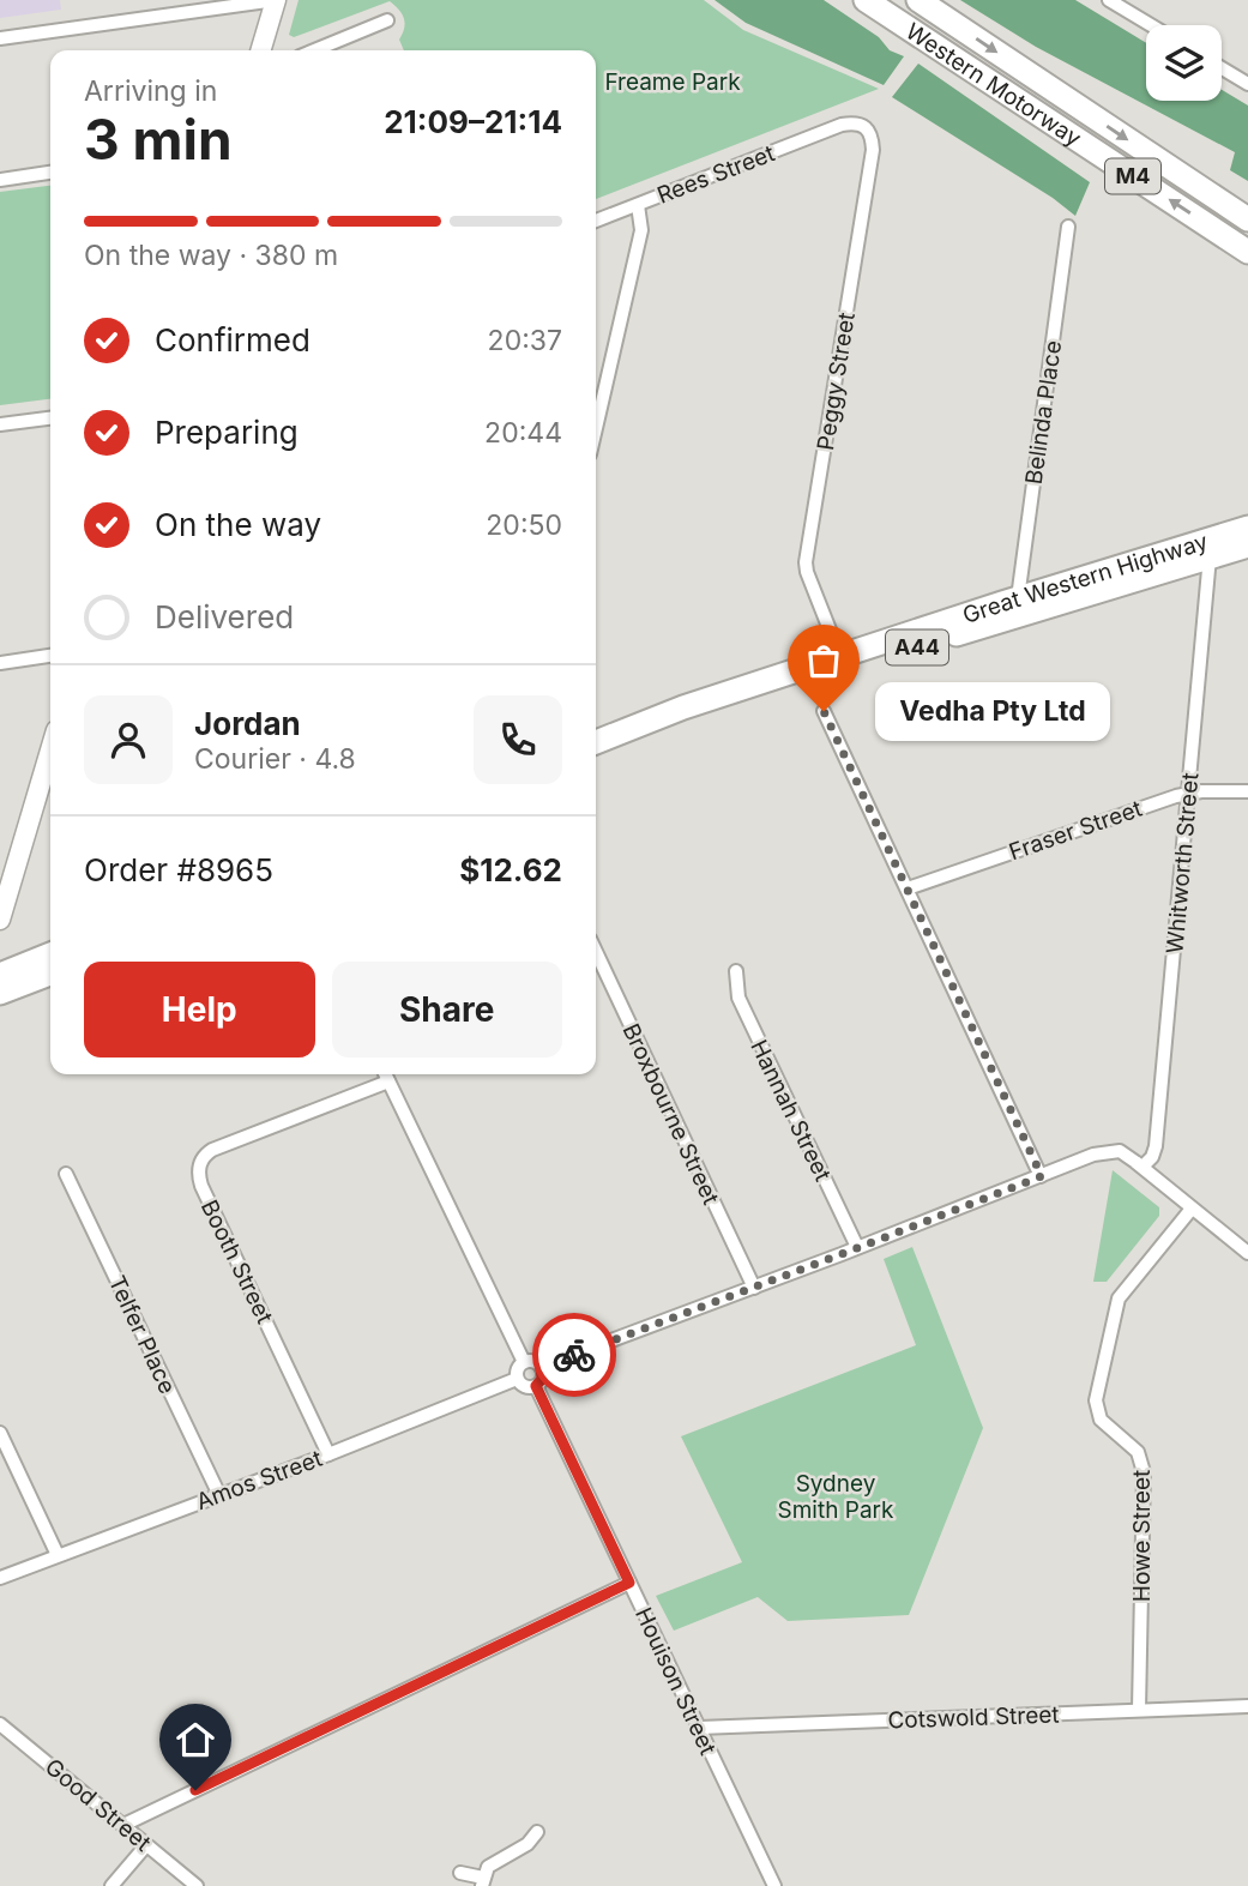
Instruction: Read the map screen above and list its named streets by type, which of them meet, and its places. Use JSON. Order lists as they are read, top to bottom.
{
  "streets": {
    "highway": [
      "Western Motorway",
      "M4",
      "Great Western Highway",
      "A44"
    ],
    "street": [
      "Rees Street",
      "Peggy Street",
      "Belinda Place",
      "Fraser Street",
      "Whitworth Street",
      "Hannah Street",
      "Broxbourne Street",
      "Booth Street",
      "Telfer Place",
      "Amos Street",
      "Howe Street",
      "Houison Street",
      "Cotswold Street",
      "Good Street"
    ]
  },
  "crossings": [
    ["Western Motorway", "M4"],
    ["Rees Street", "Peggy Street"],
    ["Peggy Street", "Great Western Highway"],
    ["Belinda Place", "Great Western Highway"],
    ["Great Western Highway", "Whitworth Street"],
    ["Fraser Street", "Whitworth Street"],
    ["Booth Street", "Amos Street"],
    ["Telfer Place", "Amos Street"],
    ["Amos Street", "Houison Street"],
    ["Howe Street", "Cotswold Street"],
    ["Houison Street", "Cotswold Street"]
  ],
  "parks": ["Freame Park", "Sydney Smith Park"],
  "places": ["Vedha Pty Ltd"],
  "page": {
    "heading": ["3 min", "Arriving in", "21:09–21:14"],
    "panel": [
      "Jordan",
      "Courier · 4.8",
      "Order #8965",
      "$12.62"
    ],
    "bar": "On the way · 380 m",
    "list": [
      ["Confirmed", "20:37"],
      ["Preparing", "20:44"],
      ["On the way", "20:50"],
      "Delivered"
    ],
    "bubble": "Vedha Pty Ltd",
    "buttons": ["Help", "Share"]
  }
}
